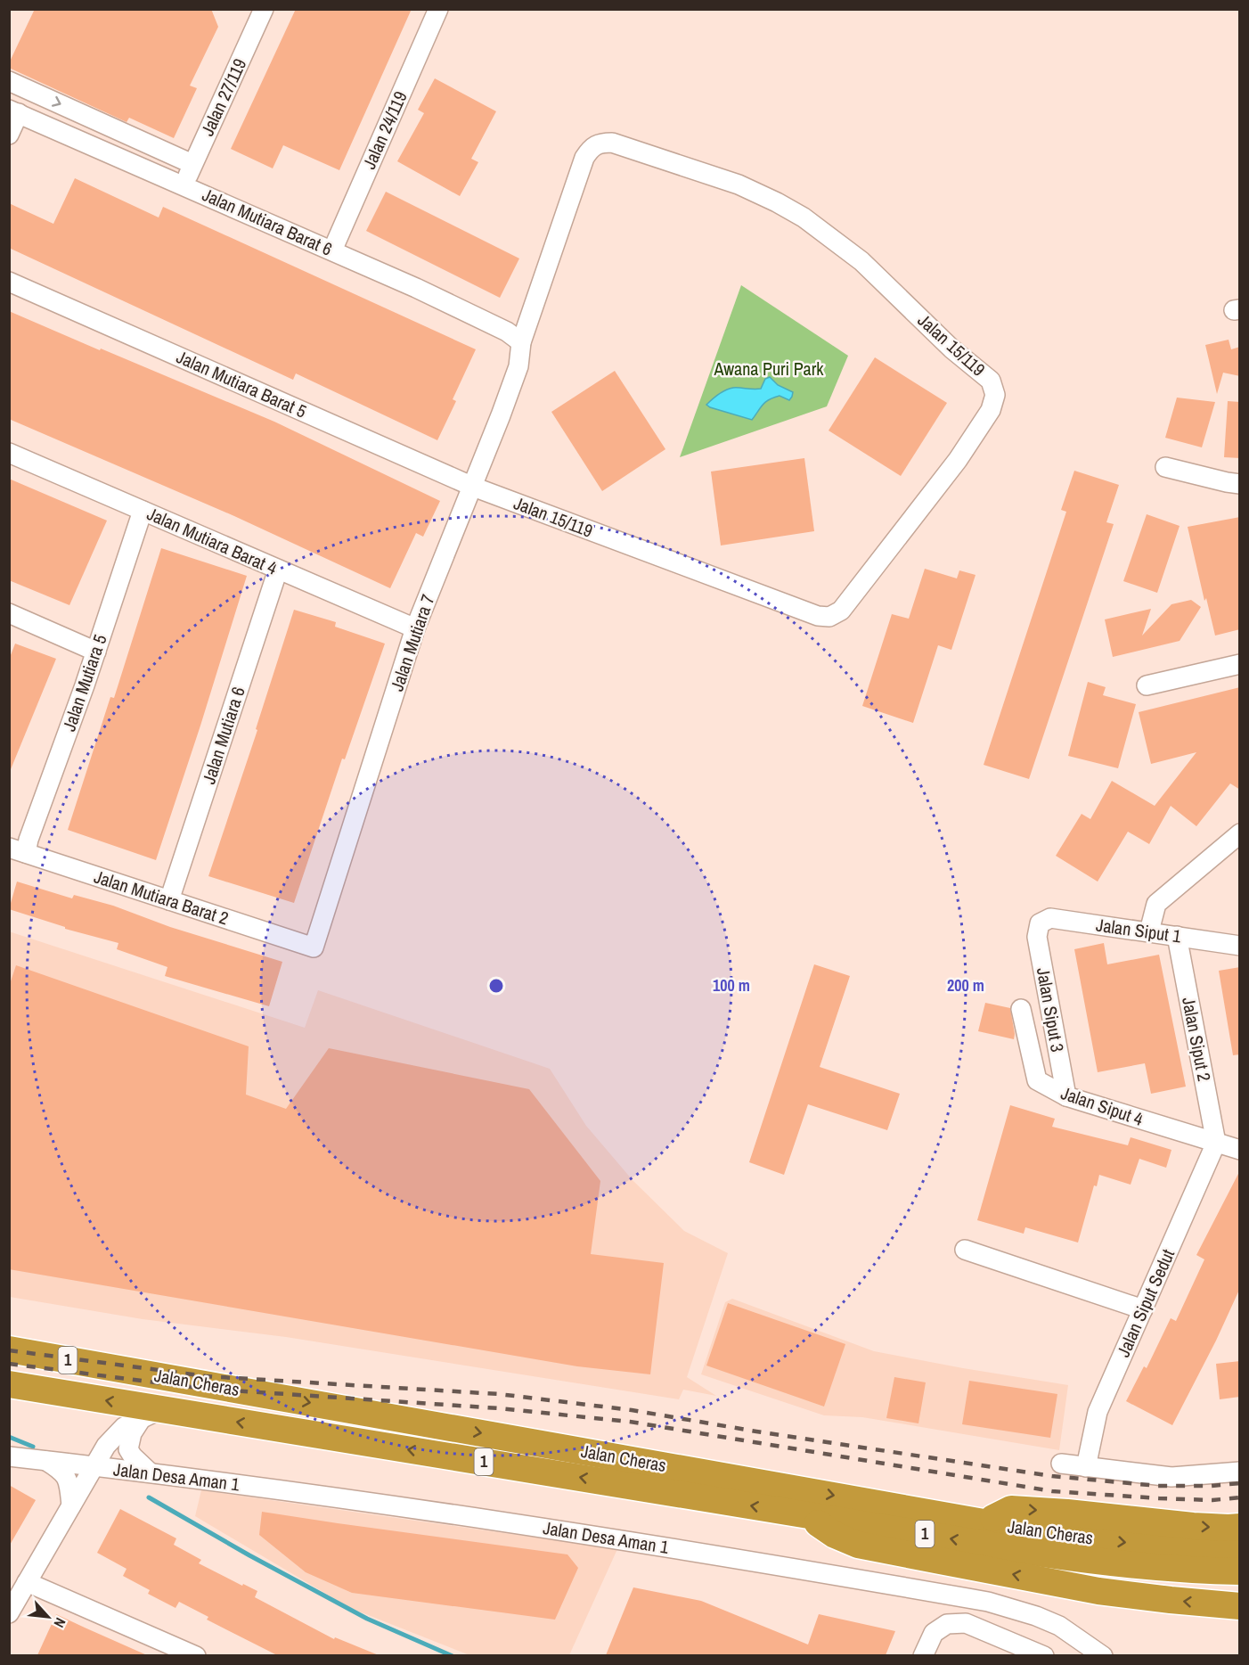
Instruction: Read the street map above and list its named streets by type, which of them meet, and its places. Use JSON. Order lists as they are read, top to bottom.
{
  "streets": {
    "highway": ["1", "Jalan Cheras"],
    "street": [
      "Jalan 27/119",
      "Jalan 24/119",
      "Jalan Mutiara Barat 6",
      "Jalan 15/119",
      "Jalan Mutiara Barat 5",
      "Jalan Mutiara Barat 4",
      "Jalan Mutiara 7",
      "Jalan Mutiara 5",
      "Jalan Mutiara 6",
      "Jalan Mutiara Barat 2",
      "Jalan Siput 1",
      "Jalan Siput 3",
      "Jalan Siput 2",
      "Jalan Siput 4",
      "Jalan Siput Sedut",
      "Jalan Desa Aman 1"
    ]
  },
  "crossings": [
    ["Jalan 27/119", "Jalan Mutiara Barat 6"],
    ["Jalan 24/119", "Jalan Mutiara Barat 6"],
    ["Jalan Mutiara Barat 6", "Jalan 15/119"],
    ["Jalan Mutiara Barat 6", "Jalan Mutiara 7"],
    ["Jalan 15/119", "Jalan Mutiara Barat 5"],
    ["Jalan 15/119", "Jalan Mutiara 7"],
    ["Jalan Mutiara Barat 5", "Jalan Mutiara 7"],
    ["Jalan Mutiara Barat 4", "Jalan Mutiara 7"],
    ["Jalan Mutiara Barat 4", "Jalan Mutiara 5"],
    ["Jalan Mutiara Barat 4", "Jalan Mutiara 6"],
    ["Jalan Mutiara 7", "Jalan Mutiara Barat 2"],
    ["Jalan Mutiara 5", "Jalan Mutiara Barat 2"],
    ["Jalan Mutiara 6", "Jalan Mutiara Barat 2"],
    ["Jalan Siput 1", "Jalan Siput 3"],
    ["Jalan Siput 1", "Jalan Siput 2"],
    ["Jalan Siput 3", "Jalan Siput 4"],
    ["Jalan Siput 2", "Jalan Siput 4"],
    ["Jalan Siput 2", "Jalan Siput Sedut"],
    ["Jalan Siput 4", "Jalan Siput Sedut"]
  ],
  "parks": ["Awana Puri Park"],
  "north": "bottom right",
  "rings": ["100 m", "200 m"]
}
